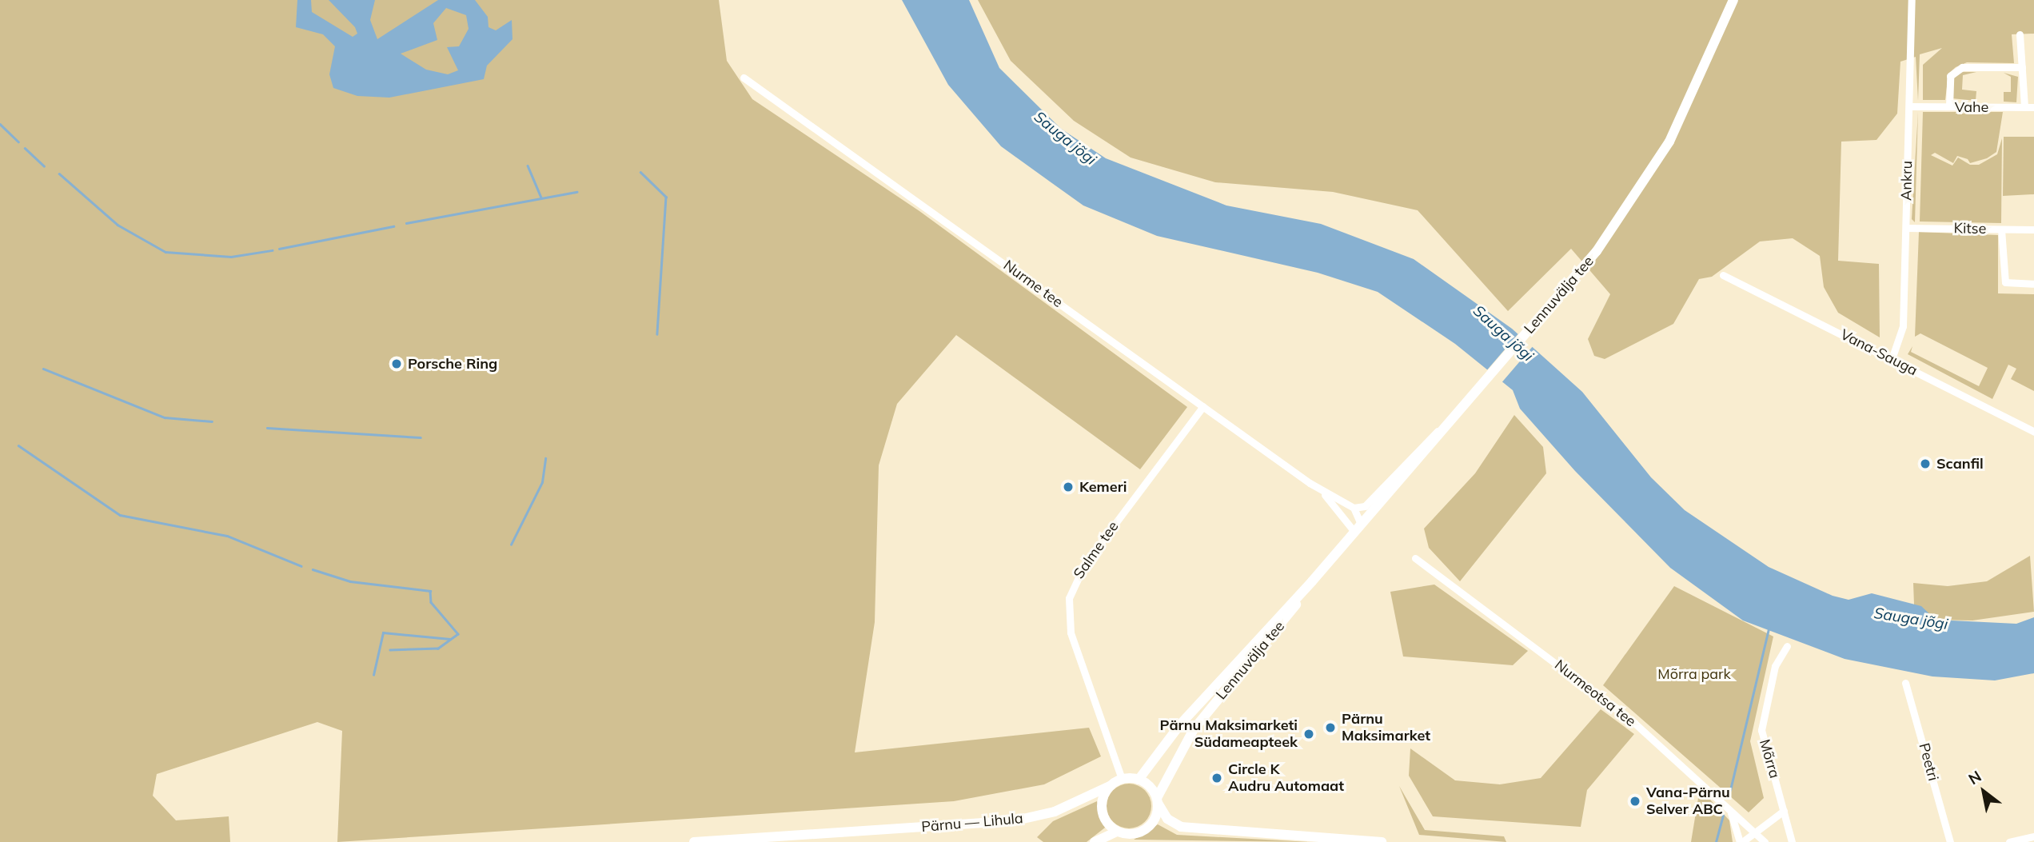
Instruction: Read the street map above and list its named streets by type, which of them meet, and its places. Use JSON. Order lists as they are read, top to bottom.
{
  "streets": {
    "main road": ["Lennuvälja tee", "Pärnu — Lihula"],
    "street": [
      "Vahe",
      "Ankru",
      "Kitse",
      "Nurme tee",
      "Vana-Sauga",
      "Salme tee",
      "Nurmeotsa tee",
      "Mõrra",
      "Peetri"
    ]
  },
  "crossings": [
    ["Vahe", "Ankru"],
    ["Ankru", "Kitse"],
    ["Ankru", "Vana-Sauga"],
    ["Nurme tee", "Lennuvälja tee"],
    ["Nurme tee", "Salme tee"],
    ["Lennuvälja tee", "Salme tee"],
    ["Lennuvälja tee", "Pärnu — Lihula"],
    ["Salme tee", "Pärnu — Lihula"]
  ],
  "water": ["Sauga jõgi"],
  "parks": ["Mõrra park"],
  "places": [
    "Porsche Ring",
    "Scanfil",
    "Kemeri",
    "Pärnu Maksimarket",
    "Pärnu Maksimarketi Südameapteek",
    "Circle K Audru Automaat",
    "Vana-Pärnu Selver ABC"
  ],
  "north": "top left"
}
